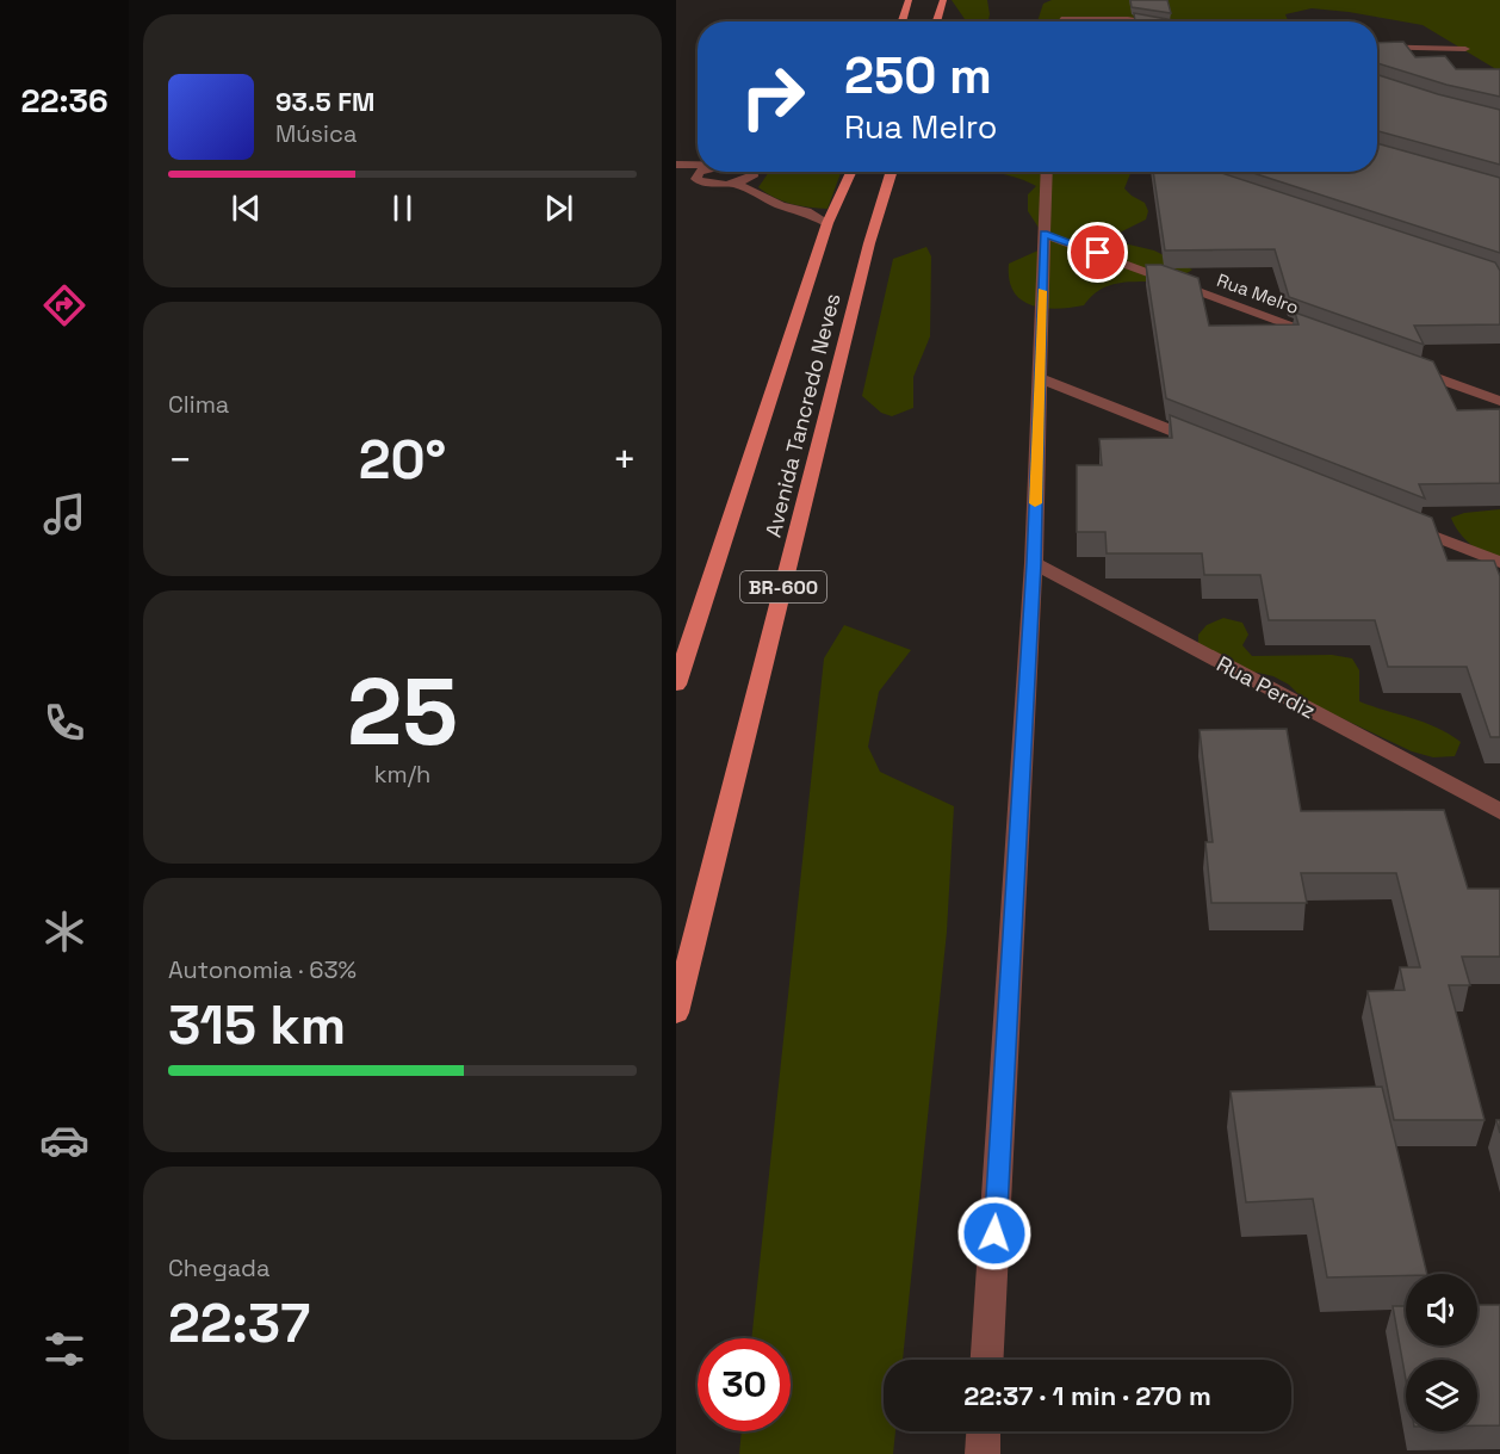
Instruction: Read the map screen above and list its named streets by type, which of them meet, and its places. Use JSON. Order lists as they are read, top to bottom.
{
  "streets": {
    "main road": ["Avenida Tancredo Neves", "BR-600"],
    "street": ["Rua Melro", "Rua Perdiz"]
  },
  "page": {
    "tabs": "22:36",
    "turn": ["250 m", "Rua Melro"],
    "song": ["93.5 FM", "Música"],
    "tile": [
      "Clima",
      ["25", "km/h"],
      ["Autonomia · 63%", "315 km"],
      ["Chegada", "22:37"]
    ],
    "heat": ["−", "20°", "+"],
    "limit": "30",
    "trip": "22:37 · 1 min · 270 m"
  }
}
